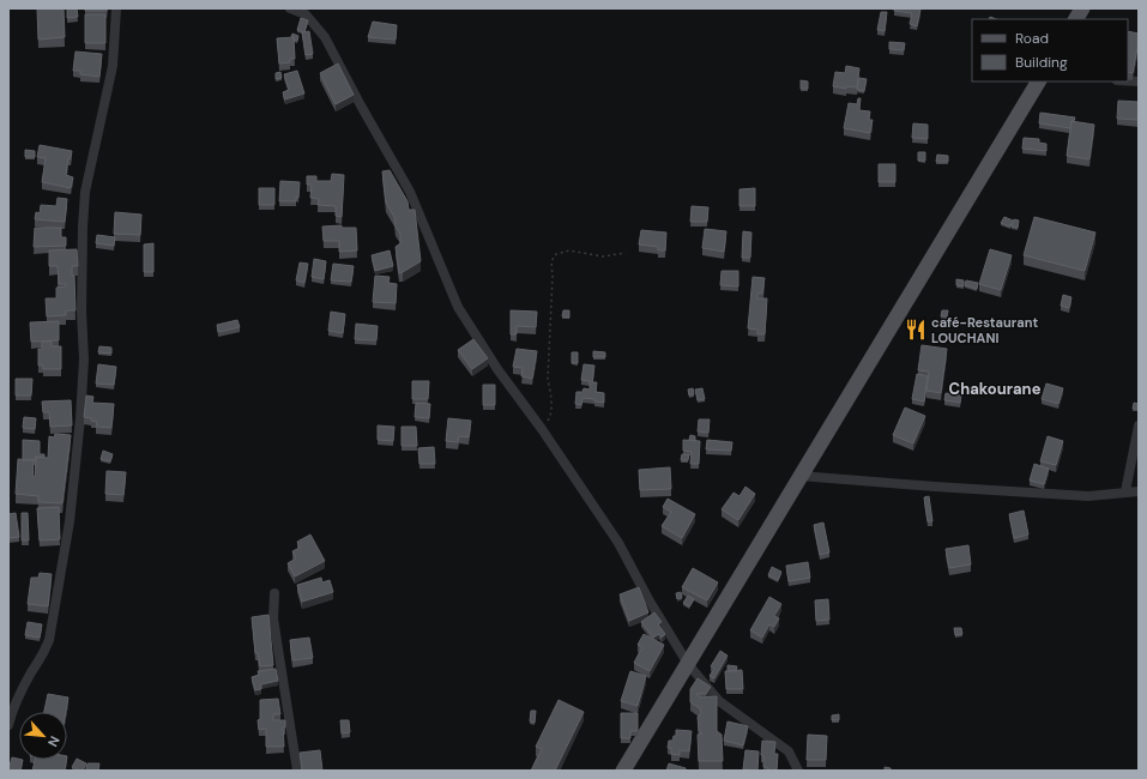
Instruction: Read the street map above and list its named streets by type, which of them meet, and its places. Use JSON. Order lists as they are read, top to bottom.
{
  "districts": ["Chakourane"],
  "places": {
    "restaurant": ["café-Restaurant LOUCHANI"]
  },
  "legend": ["Road", "Building"],
  "north": "bottom right"
}
